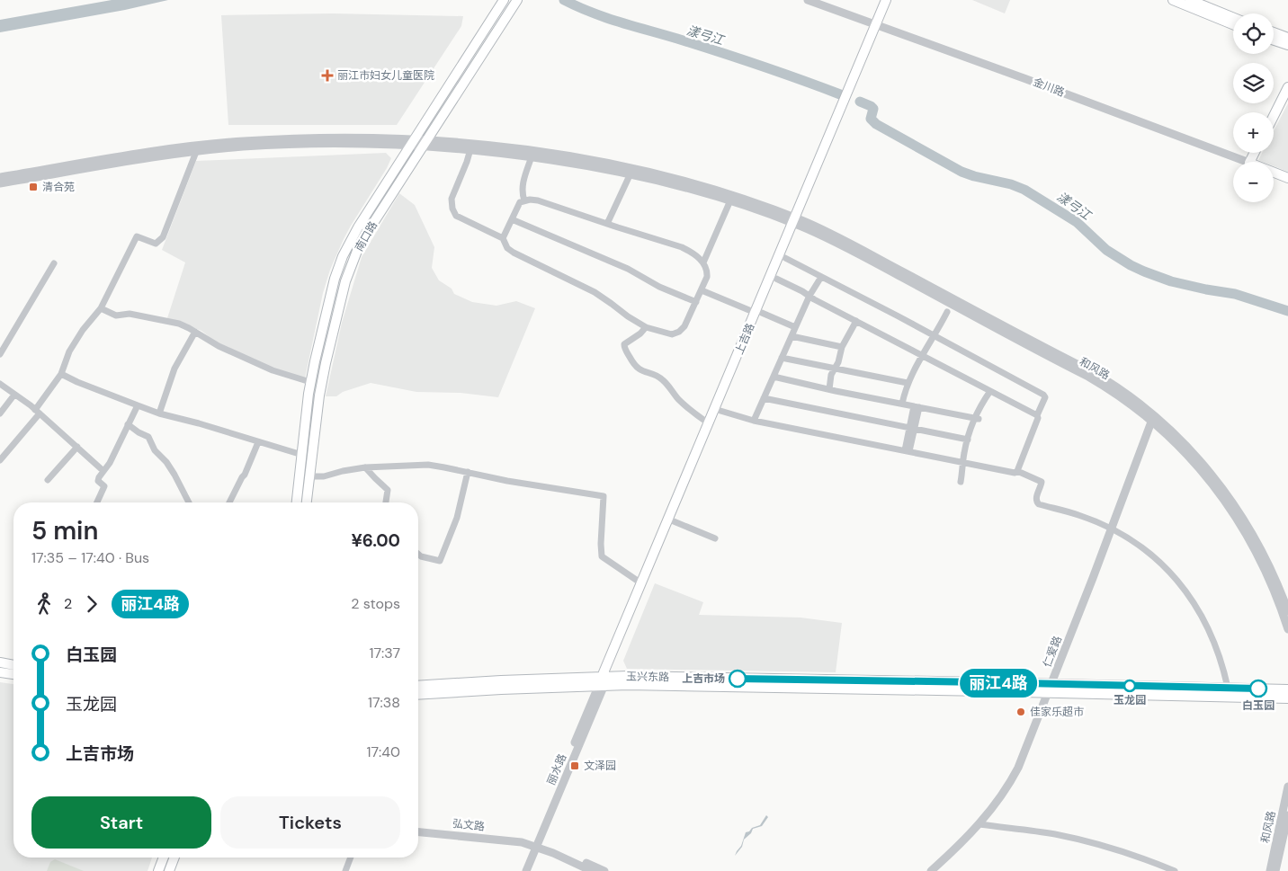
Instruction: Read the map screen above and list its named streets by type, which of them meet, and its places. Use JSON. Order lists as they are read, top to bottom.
{
  "streets": {
    "main road": [
      "金川路",
      "南口路",
      "上吉路",
      "玉兴东路"
    ],
    "street": [
      "和风路",
      "仁爱路",
      "丽水路",
      "弘文路"
    ]
  },
  "crossings": [
    ["金川路", "上吉路"],
    ["上吉路", "和风路"],
    ["上吉路", "玉兴东路"],
    ["上吉路", "丽水路"],
    ["和风路", "仁爱路"],
    ["仁爱路", "玉兴东路"],
    ["玉兴东路", "丽水路"],
    ["丽水路", "弘文路"]
  ],
  "water": ["漾弓江"],
  "places": {
    "health": ["丽江市妇女儿童医院"],
    "transit": ["清合苑", "文泽园"],
    "other": [
      "上吉市场",
      "玉龙园",
      "白玉园",
      "佳家乐超市"
    ]
  },
  "lines": ["bus line 丽江4路"],
  "page": {
    "on_map": "丽江4路",
    "map_buttons": ["+", "−"],
    "heading": ["5 min", "17:35 – 17:40 · Bus", "¥6.00"],
    "legs": ["2", "丽江4路", "2 stops"],
    "list": [
      {
        "name": "白玉园",
        "value": "17:37"
      },
      {
        "name": "玉龙园",
        "value": "17:38"
      },
      {
        "name": "上吉市场",
        "value": "17:40"
      }
    ],
    "buttons": ["Start", "Tickets"]
  }
}
